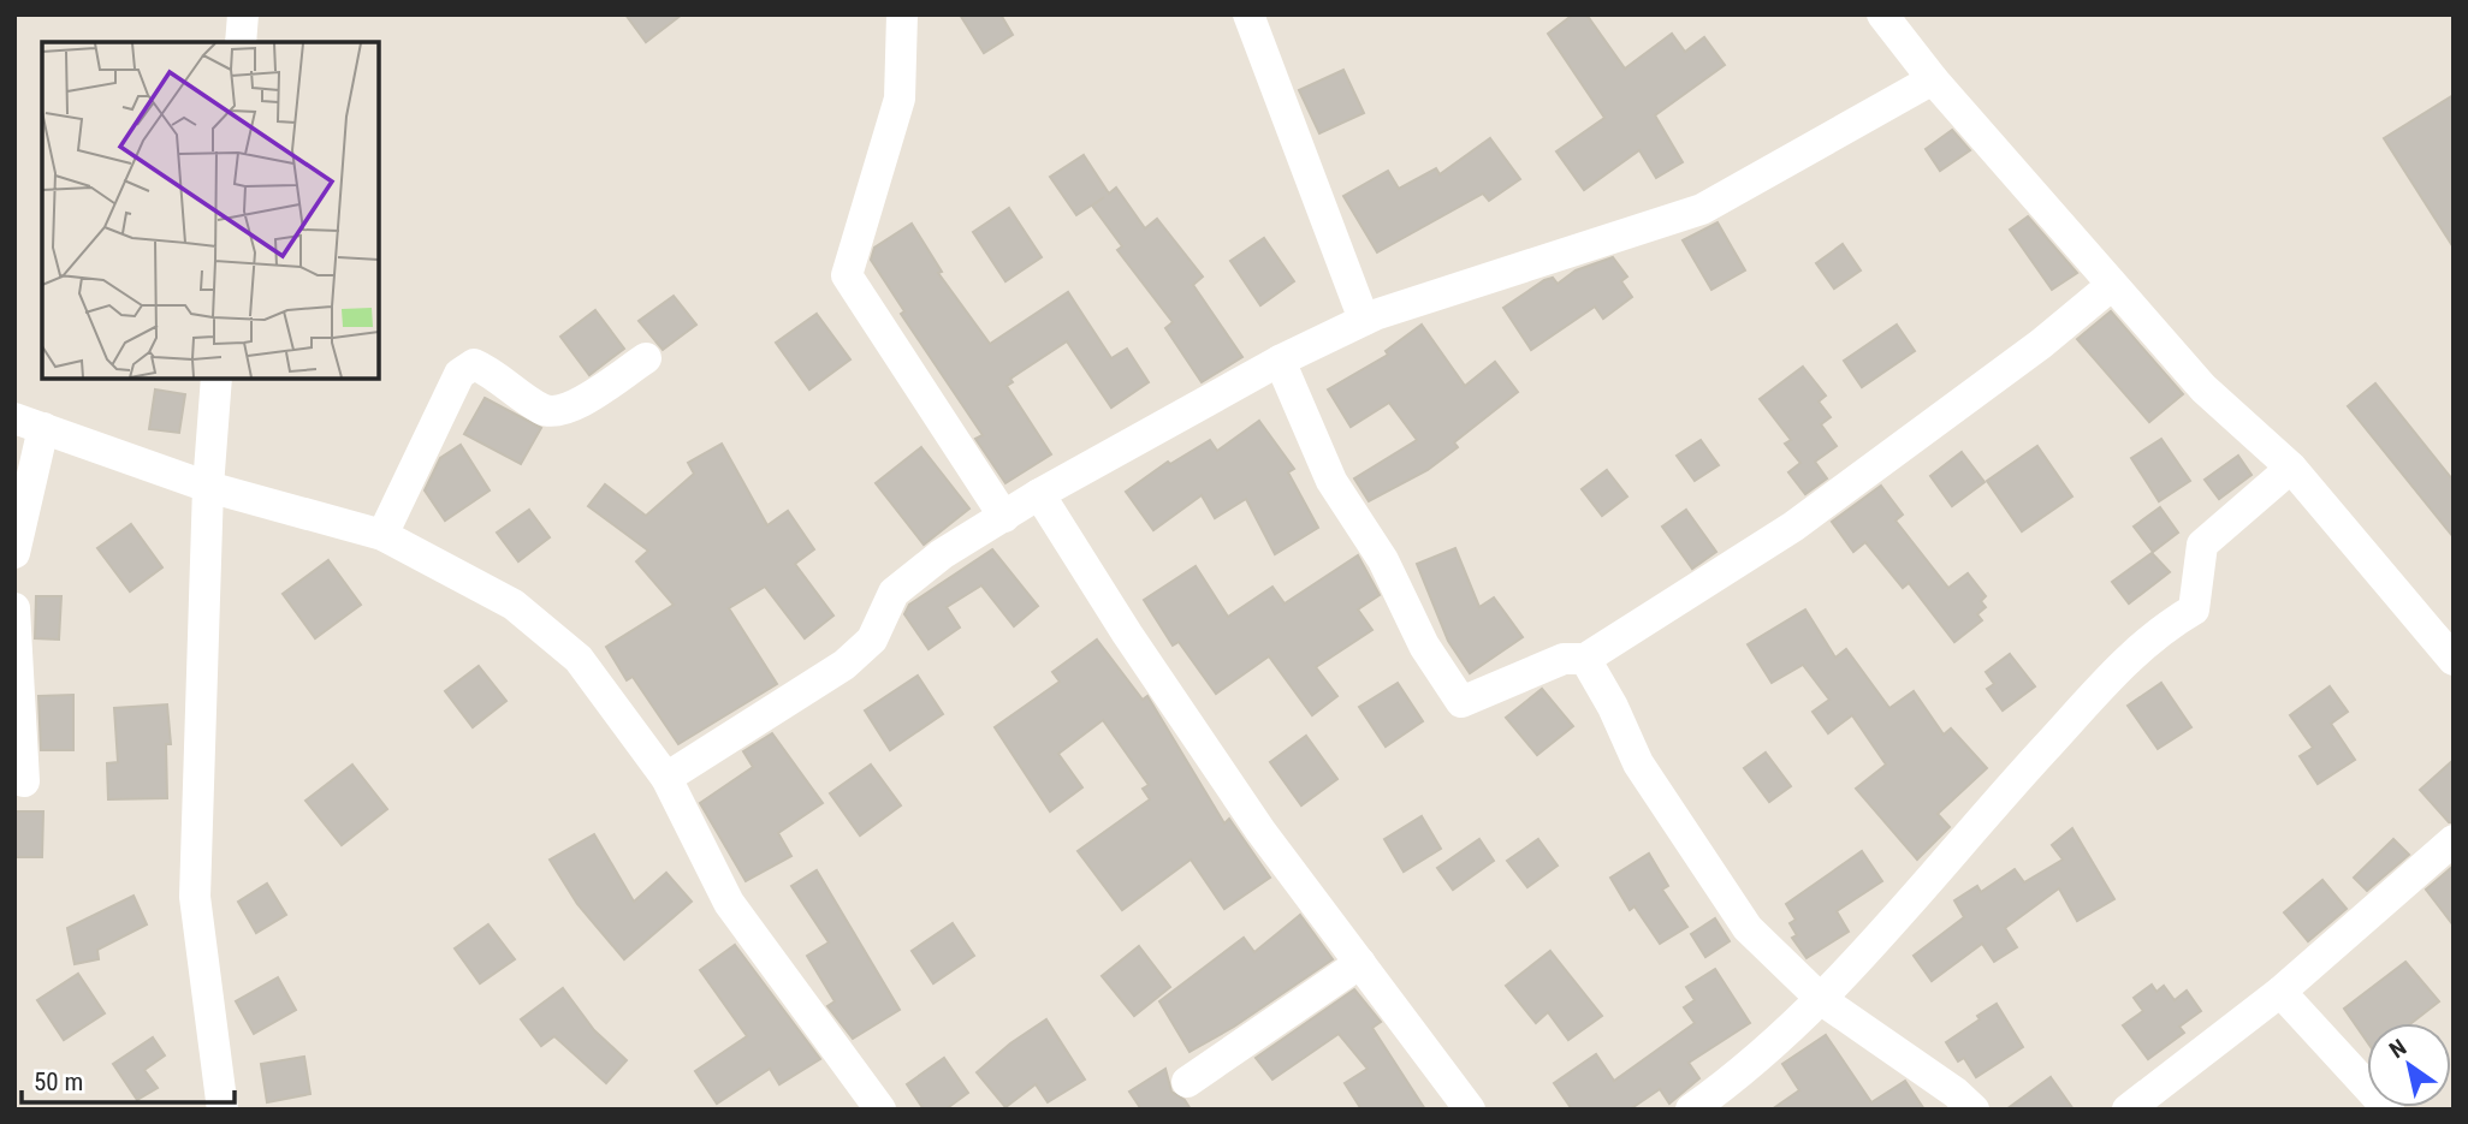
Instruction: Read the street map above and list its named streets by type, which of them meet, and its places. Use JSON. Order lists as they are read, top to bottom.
{
  "scale_bar": "50 m",
  "north": "top left"
}
